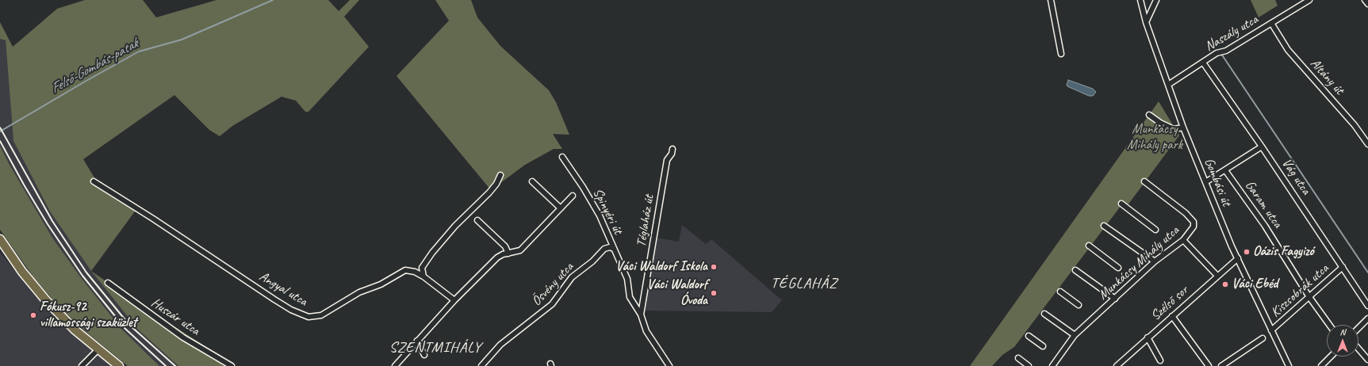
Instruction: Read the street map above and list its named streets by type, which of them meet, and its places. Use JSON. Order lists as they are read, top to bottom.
{
  "streets": {
    "street": [
      "Naszály utca",
      "Altány út",
      "Vág utca",
      "Gombási út",
      "Garam utca",
      "Spinyéri út",
      "Téglaház út",
      "Munkácsy Mihály utca",
      "Ösvény utca",
      "Angyal utca",
      "Kiszsobrák utca",
      "Szélső sor",
      "Huszár utca"
    ]
  },
  "crossings": [
    ["Naszály utca", "Altány út"],
    ["Naszály utca", "Vág utca"],
    ["Naszály utca", "Gombási út"],
    ["Vág utca", "Kiszsobrák utca"],
    ["Gombási út", "Kiszsobrák utca"],
    ["Gombási út", "Szélső sor"],
    ["Garam utca", "Kiszsobrák utca"],
    ["Spinyéri út", "Téglaház út"],
    ["Spinyéri út", "Ösvény utca"]
  ],
  "districts": ["TÉGLAHÁZ", "SZENTMIHÁLY"],
  "water": ["Felső-Gombás-patak"],
  "parks": ["Munkácsy Mihály park"],
  "places": [
    "Oázis Fagyizó",
    "Váci Waldorf Iskola",
    "Váci Ebéd",
    "Váci Waldorf Óvoda",
    "Fókusz-92 villamossági szaküzlet"
  ],
  "north": "top"
}
